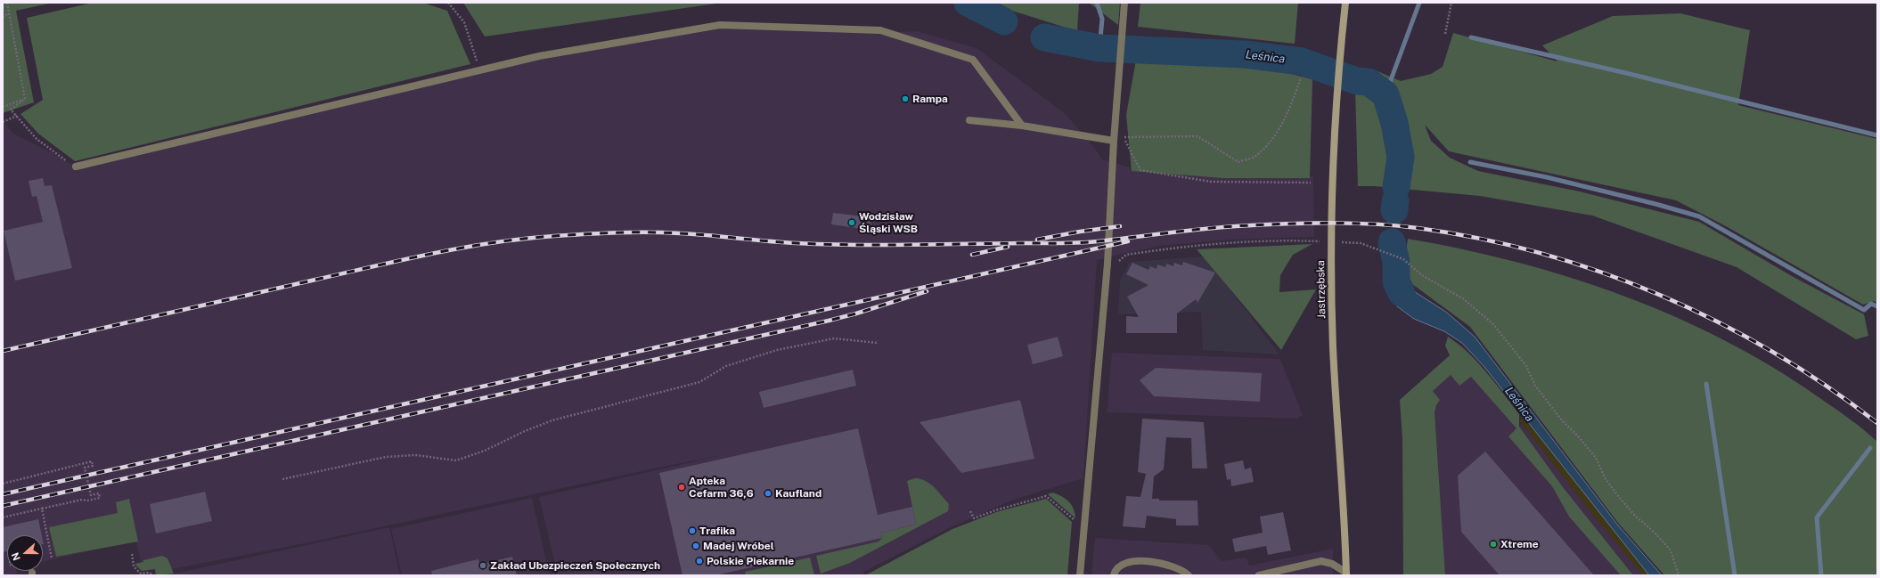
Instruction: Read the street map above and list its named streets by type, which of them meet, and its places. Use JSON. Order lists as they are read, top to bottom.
{
  "streets": {
    "main road": ["Jastrzębska"]
  },
  "water": ["Leśnica"],
  "places": [
    "Rampa",
    "Wodzisław Śląski WSB",
    "Apteka Cefarm 36,6",
    "Kaufland",
    "Trafika",
    "Xtreme",
    "Madej Wróbel",
    "Polskie Piekarnie",
    "Zakład Ubezpieczeń Społecznych"
  ],
  "north": "left"
}
